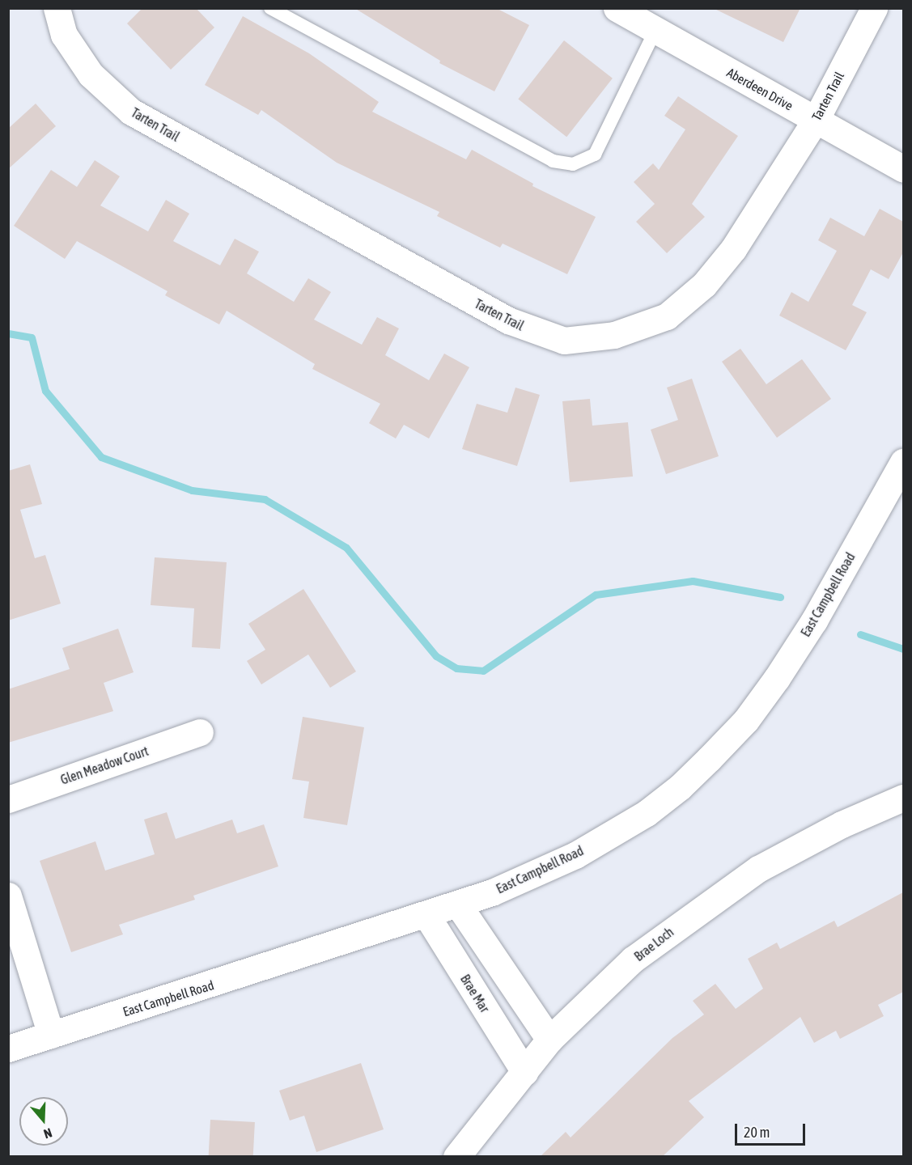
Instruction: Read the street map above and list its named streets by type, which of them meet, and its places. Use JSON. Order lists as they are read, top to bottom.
{
  "streets": {
    "street": [
      "Aberdeen Drive",
      "Tarten Trail",
      "East Campbell Road",
      "Glen Meadow Court",
      "Brae Loch",
      "Brae Mar"
    ]
  },
  "crossings": [
    ["Aberdeen Drive", "Tarten Trail"],
    ["East Campbell Road", "Brae Mar"],
    ["Brae Loch", "Brae Mar"]
  ],
  "scale_bar": "20 m",
  "north": "bottom"
}
